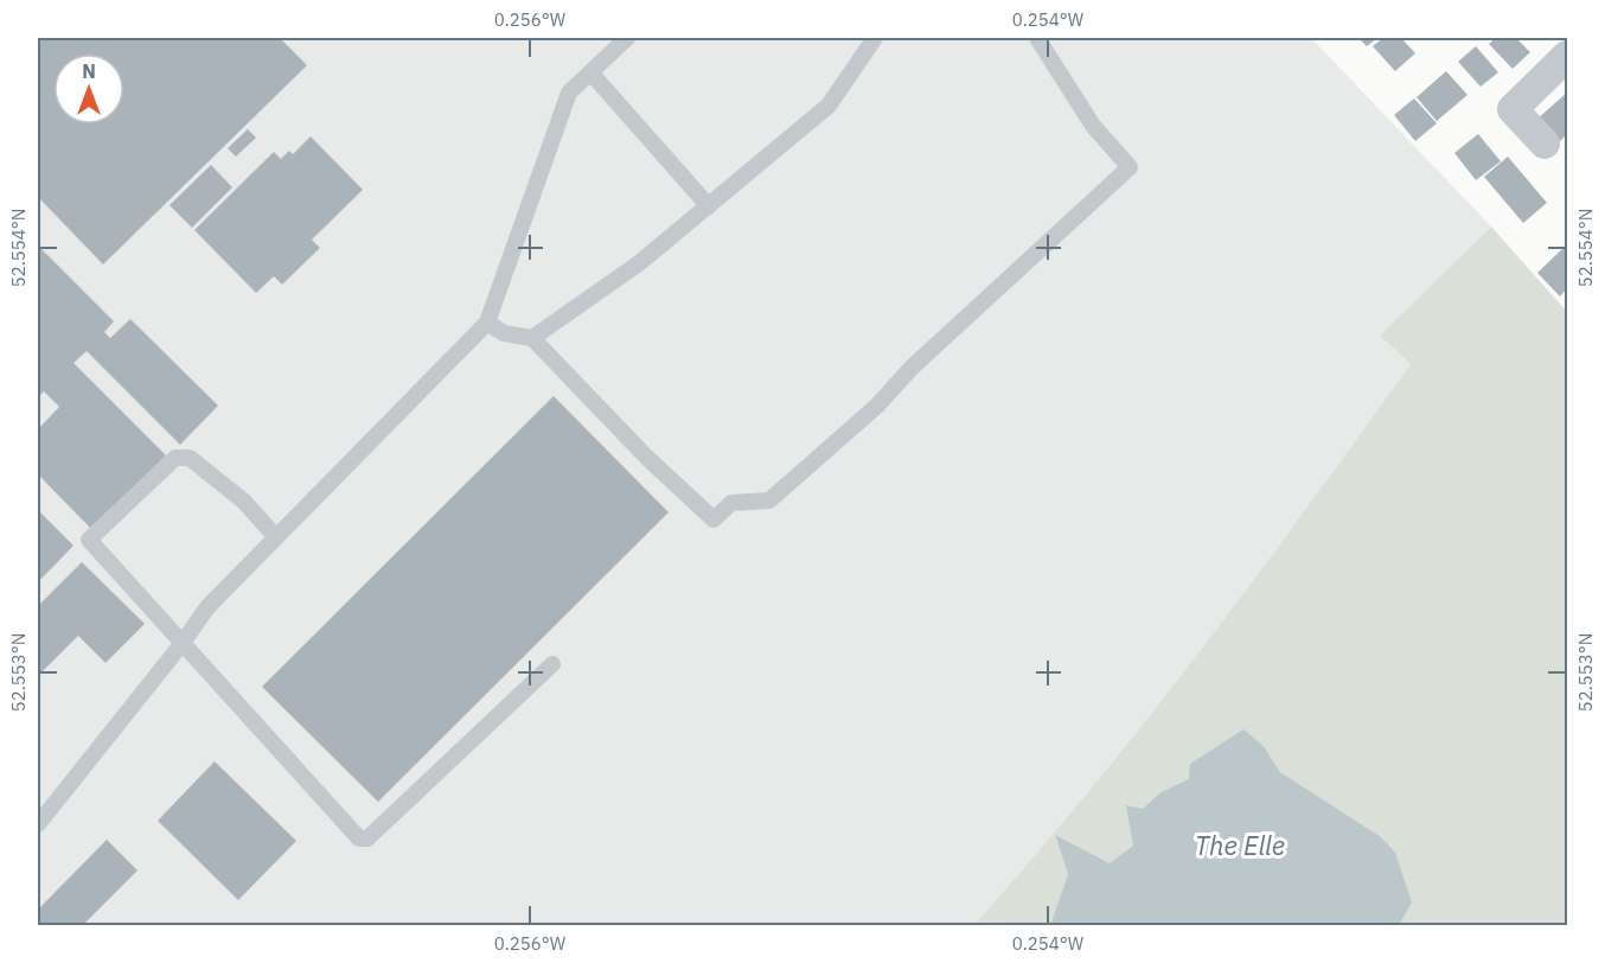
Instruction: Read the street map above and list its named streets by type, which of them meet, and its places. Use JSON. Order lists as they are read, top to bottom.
{
  "water": ["The Elle"],
  "north": "top",
  "coordinates": [
    "0.256°W",
    "0.254°W",
    "52.554°N",
    "52.553°N"
  ]
}
